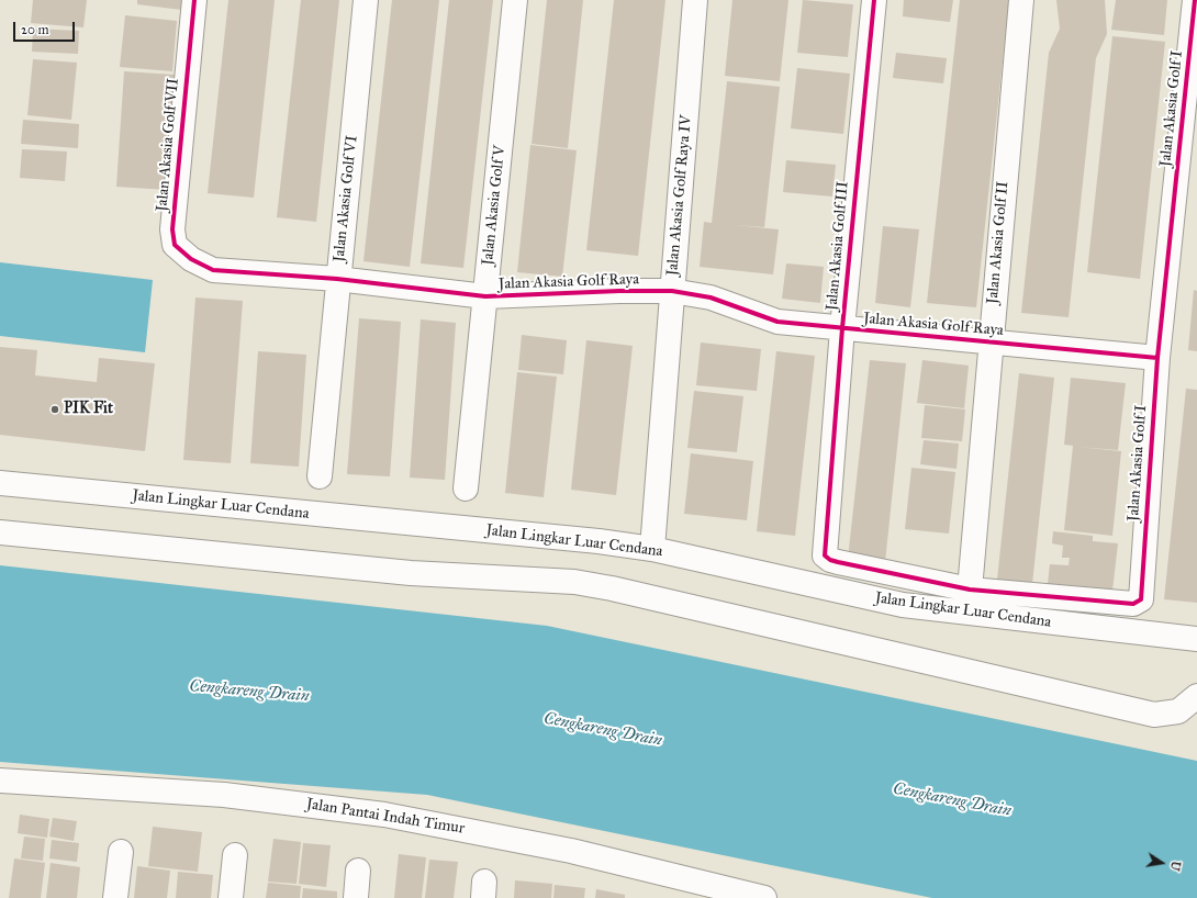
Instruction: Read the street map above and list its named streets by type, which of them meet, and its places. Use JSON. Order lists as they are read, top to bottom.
{
  "streets": {
    "street": [
      "Jalan Akasia Golf I",
      "Jalan Akasia Golf VII",
      "Jalan Akasia Golf Raya IV",
      "Jalan Akasia Golf VI",
      "Jalan Akasia Golf V",
      "Jalan Akasia Golf II",
      "Jalan Akasia Golf III",
      "Jalan Akasia Golf Raya",
      "Jalan Lingkar Luar Cendana",
      "Jalan Pantai Indah Timur"
    ]
  },
  "crossings": [
    ["Jalan Akasia Golf I", "Jalan Akasia Golf II"],
    ["Jalan Akasia Golf I", "Jalan Akasia Golf III"],
    ["Jalan Akasia Golf I", "Jalan Akasia Golf Raya"],
    ["Jalan Akasia Golf VII", "Jalan Akasia Golf Raya"],
    ["Jalan Akasia Golf Raya IV", "Jalan Akasia Golf Raya"],
    ["Jalan Akasia Golf Raya IV", "Jalan Lingkar Luar Cendana"],
    ["Jalan Akasia Golf VI", "Jalan Akasia Golf Raya"],
    ["Jalan Akasia Golf V", "Jalan Akasia Golf Raya"],
    ["Jalan Akasia Golf II", "Jalan Akasia Golf Raya"],
    ["Jalan Akasia Golf III", "Jalan Akasia Golf Raya"]
  ],
  "water": ["Cengkareng Drain"],
  "places": ["PIK Fit"],
  "scale_bar": "20 m",
  "north": "right"
}
